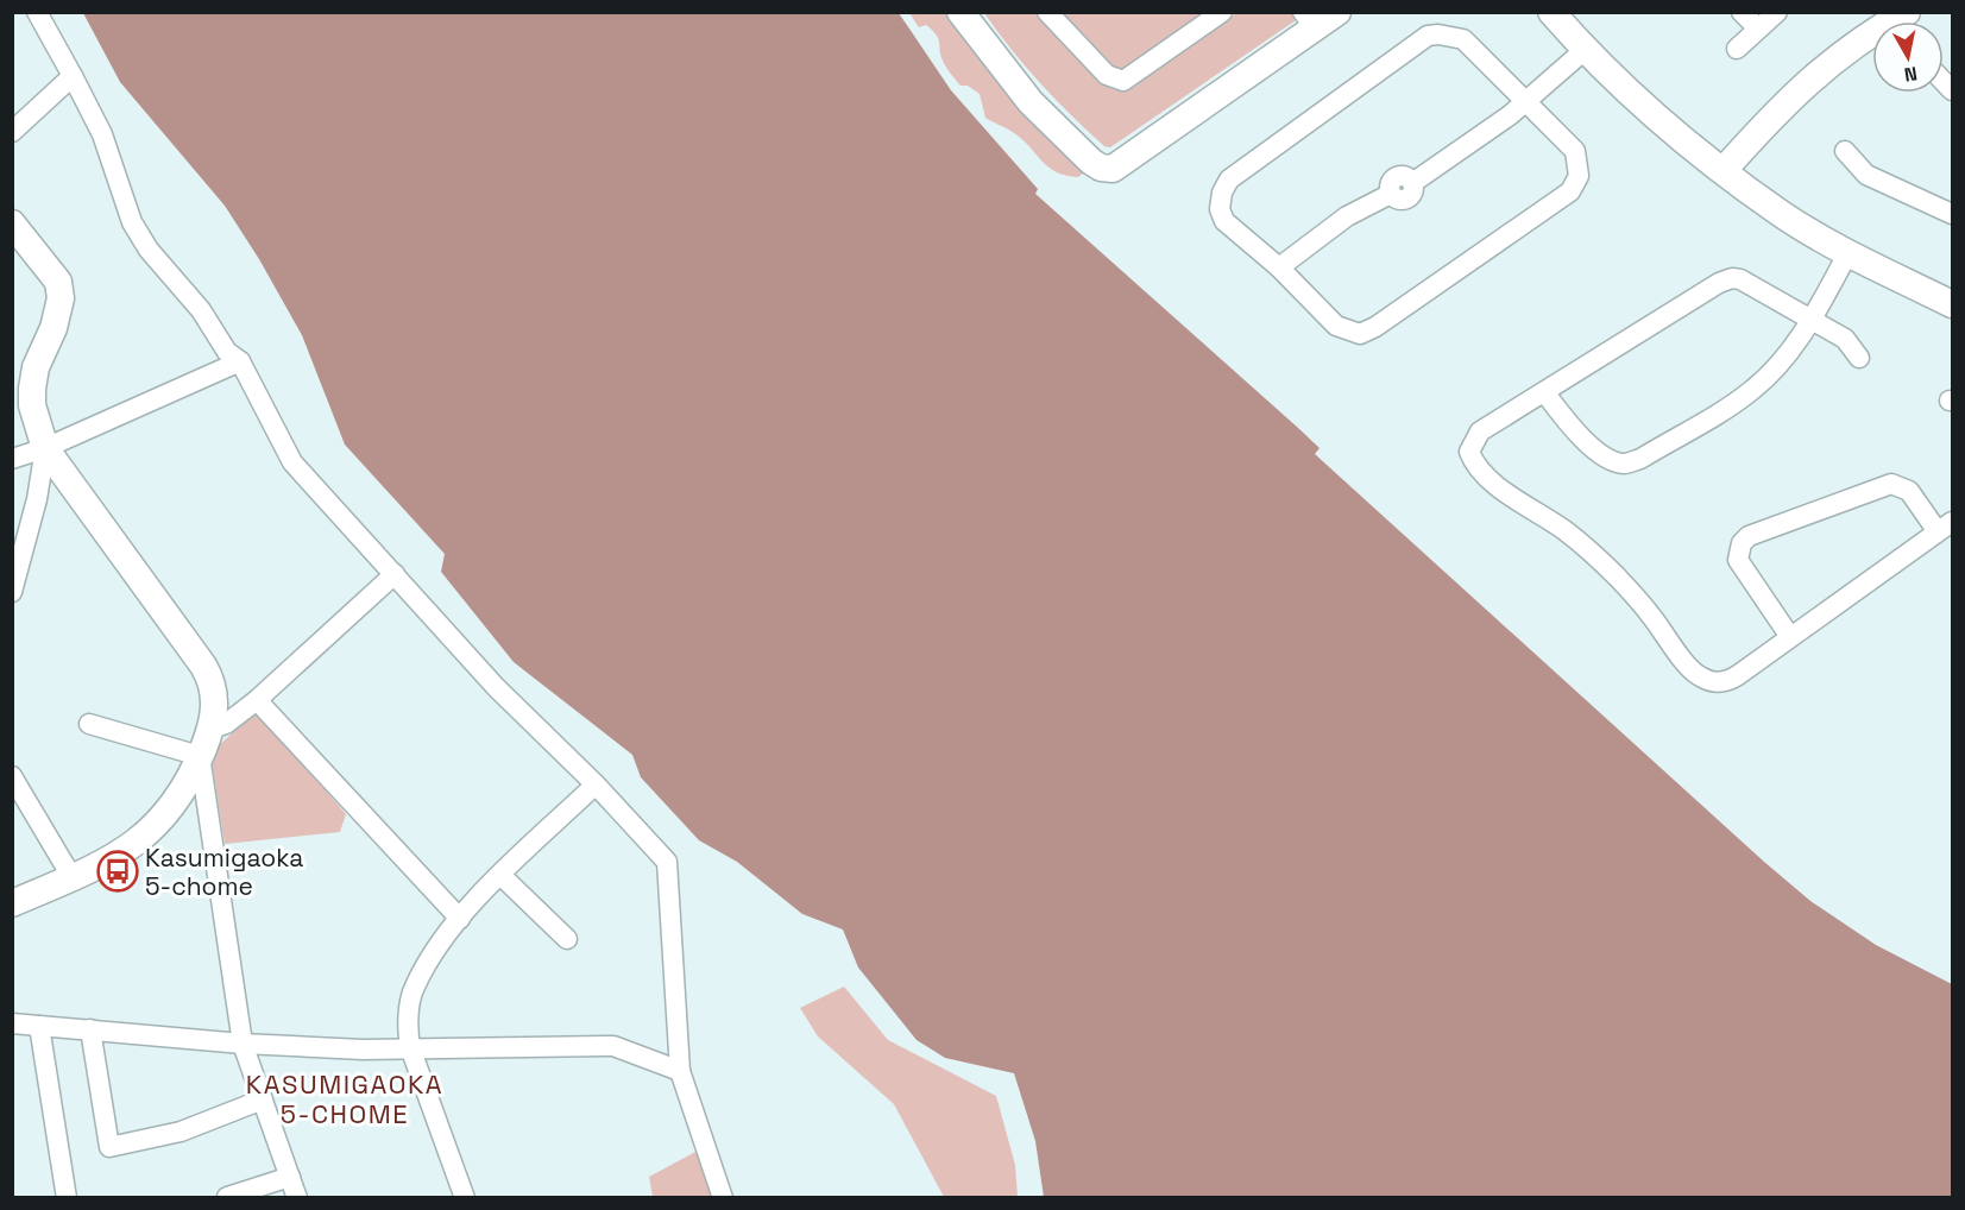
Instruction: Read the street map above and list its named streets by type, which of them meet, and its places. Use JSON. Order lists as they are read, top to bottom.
{
  "districts": ["KASUMIGAOKA 5-CHOME"],
  "places": {
    "bus stop": ["Kasumigaoka 5-chome"]
  },
  "north": "bottom"
}
